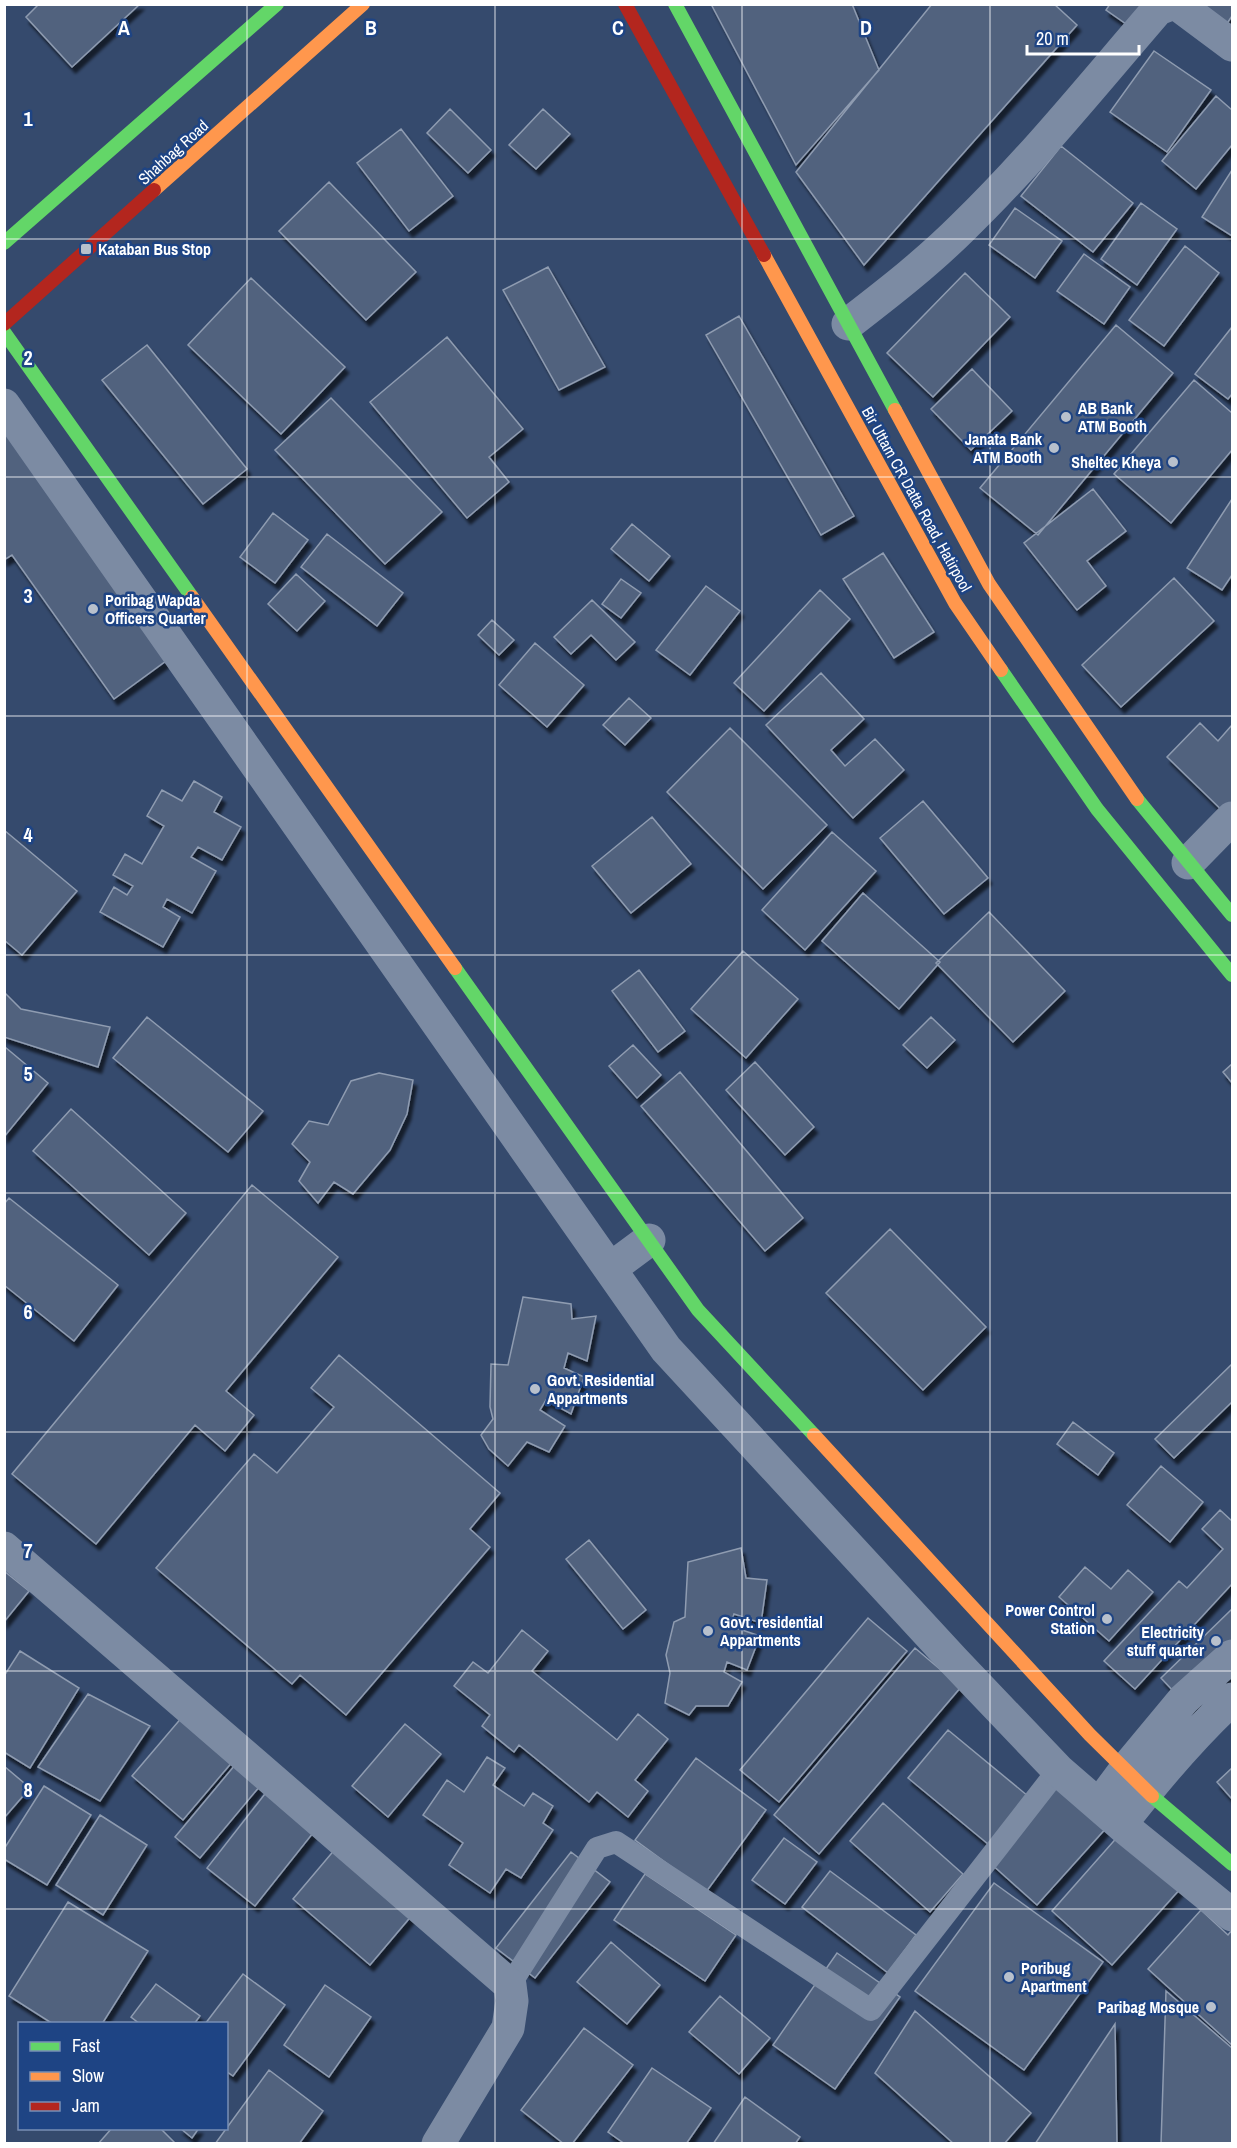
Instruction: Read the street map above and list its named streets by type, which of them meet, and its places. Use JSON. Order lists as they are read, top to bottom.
{
  "streets": {
    "main road": ["Shahbag Road", "Bir Uttam CR Datta Road, Hatirpool"]
  },
  "places": {
    "transit": ["Kataban Bus Stop"],
    "other": [
      "AB Bank ATM Booth",
      "Janata Bank ATM Booth",
      "Sheltec Kheya",
      "Poribag Wapda Officers Quarter",
      "Govt. Residential Appartments",
      "Power Control Station",
      "Govt. residential Appartments",
      "Electricity stuff quarter",
      "Poribug Apartment",
      "Paribag Mosque"
    ]
  },
  "legend": ["Fast", "Slow", "Jam"],
  "scale_bar": "20 m",
  "grid": {
    "columns": [
      "A",
      "B",
      "C",
      "D"
    ],
    "rows": [
      "1",
      "2",
      "3",
      "4",
      "5",
      "6",
      "7",
      "8"
    ]
  }
}
